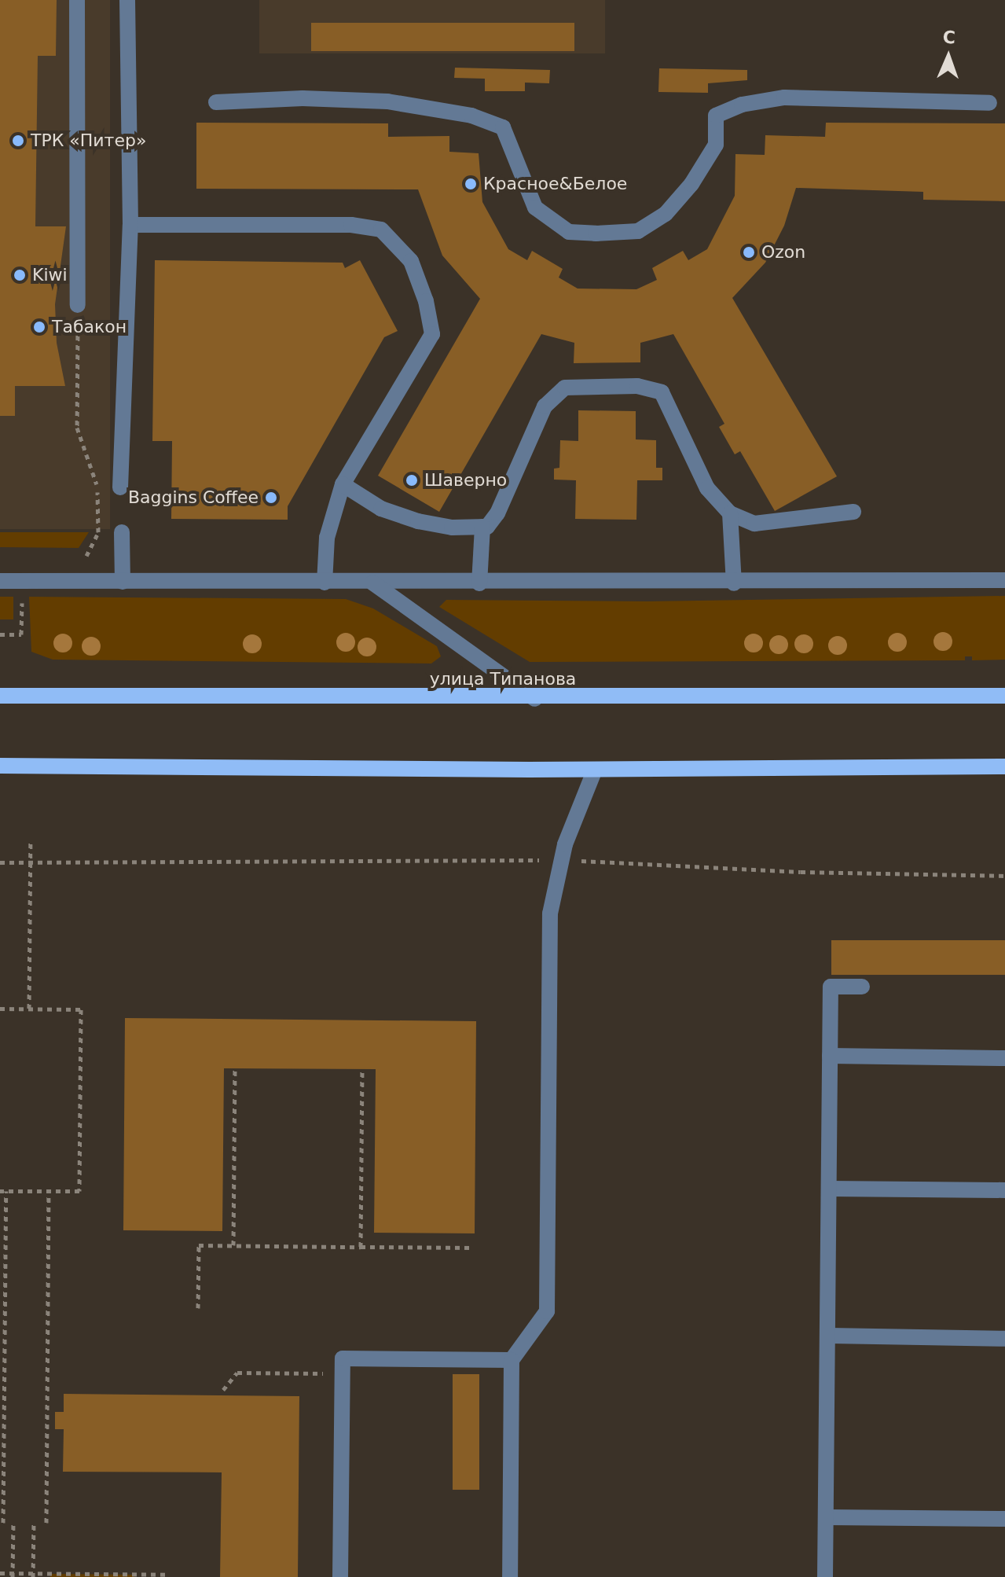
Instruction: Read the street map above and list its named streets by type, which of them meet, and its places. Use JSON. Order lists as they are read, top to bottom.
{
  "streets": {
    "main road": ["улица Типанова"]
  },
  "places": [
    "ТРК «Питер»",
    "Красное&Белое",
    "Ozon",
    "Kiwi",
    "Табакон",
    "Шаверно",
    "Baggins Coffee"
  ],
  "north": "top"
}
